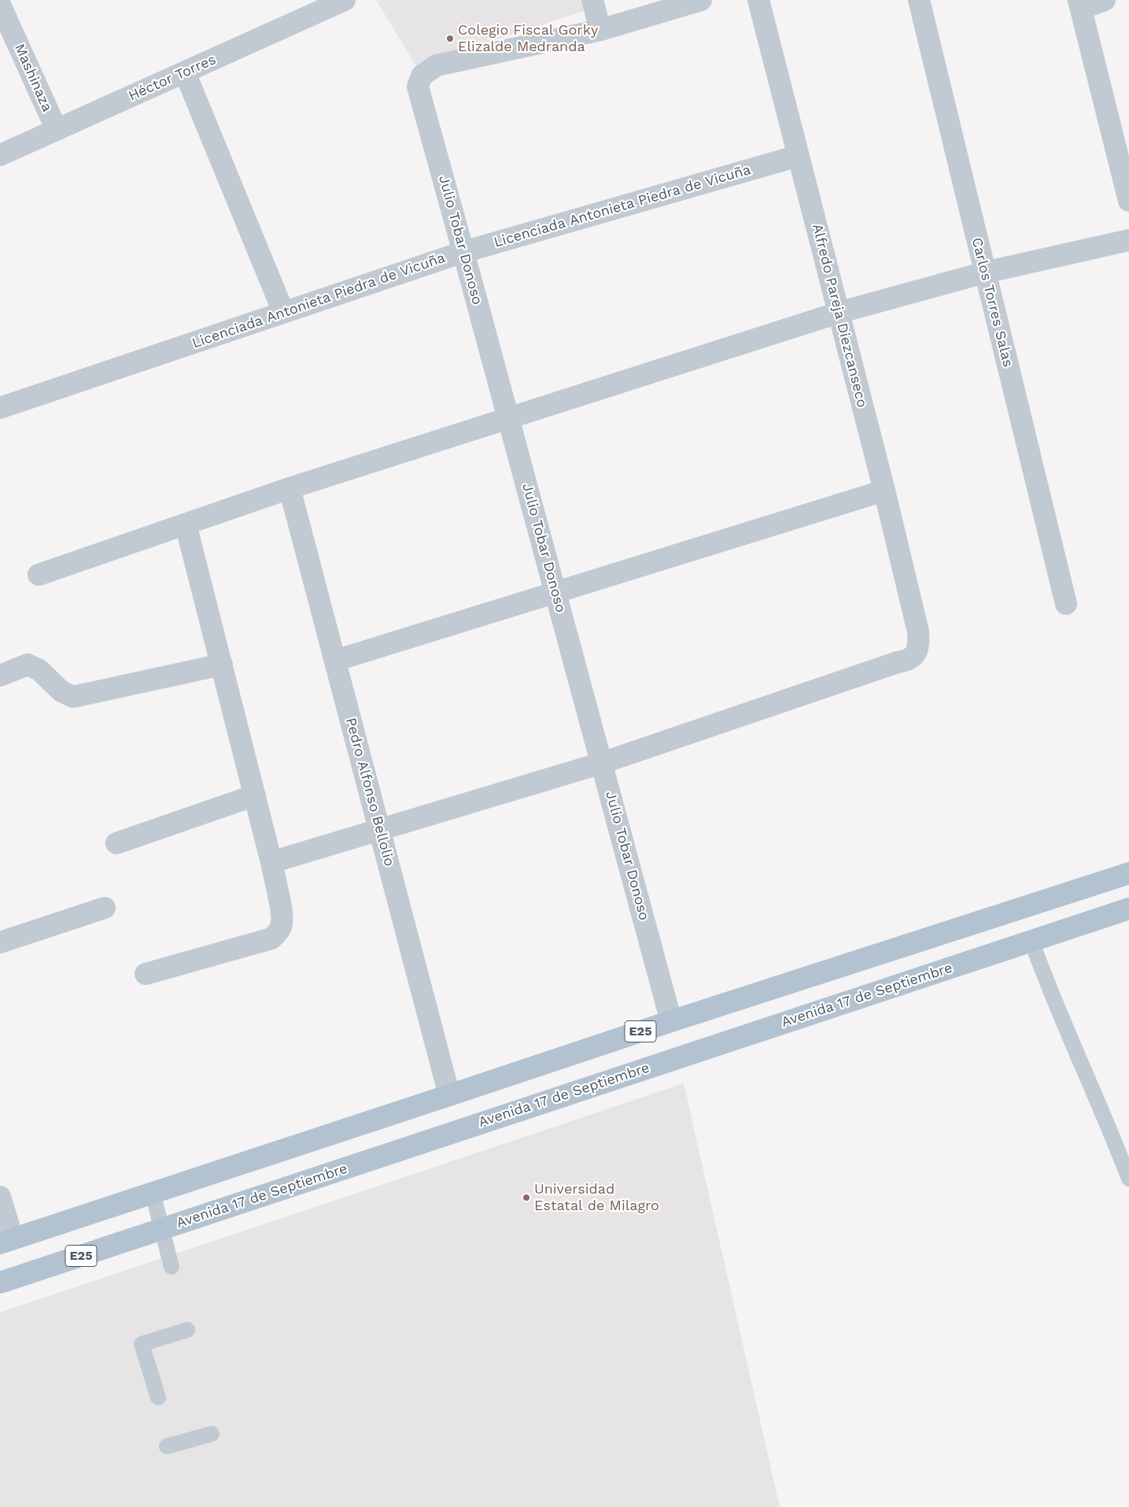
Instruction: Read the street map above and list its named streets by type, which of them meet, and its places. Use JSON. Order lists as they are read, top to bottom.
{
  "streets": {
    "main road": ["Avenida 17 de Septiembre", "E25"],
    "street": [
      "Mashinaza",
      "Héctor Torres",
      "Licenciada Antonieta Piedra de Vicuña",
      "Julio Tobar Donoso",
      "Carlos Torres Salas",
      "Alfredo Pareja Diezcanseco",
      "Pedro Alfonso Bellolio"
    ]
  },
  "crossings": [
    ["Mashinaza", "Héctor Torres"],
    ["Licenciada Antonieta Piedra de Vicuña", "Julio Tobar Donoso"],
    ["Licenciada Antonieta Piedra de Vicuña", "Alfredo Pareja Diezcanseco"],
    ["Julio Tobar Donoso", "Alfredo Pareja Diezcanseco"],
    ["Julio Tobar Donoso", "E25"],
    ["Alfredo Pareja Diezcanseco", "Pedro Alfonso Bellolio"],
    ["Pedro Alfonso Bellolio", "E25"]
  ],
  "places": ["Colegio Fiscal Gorky Elizalde Medranda", "Universidad Estatal de Milagro"]
}
